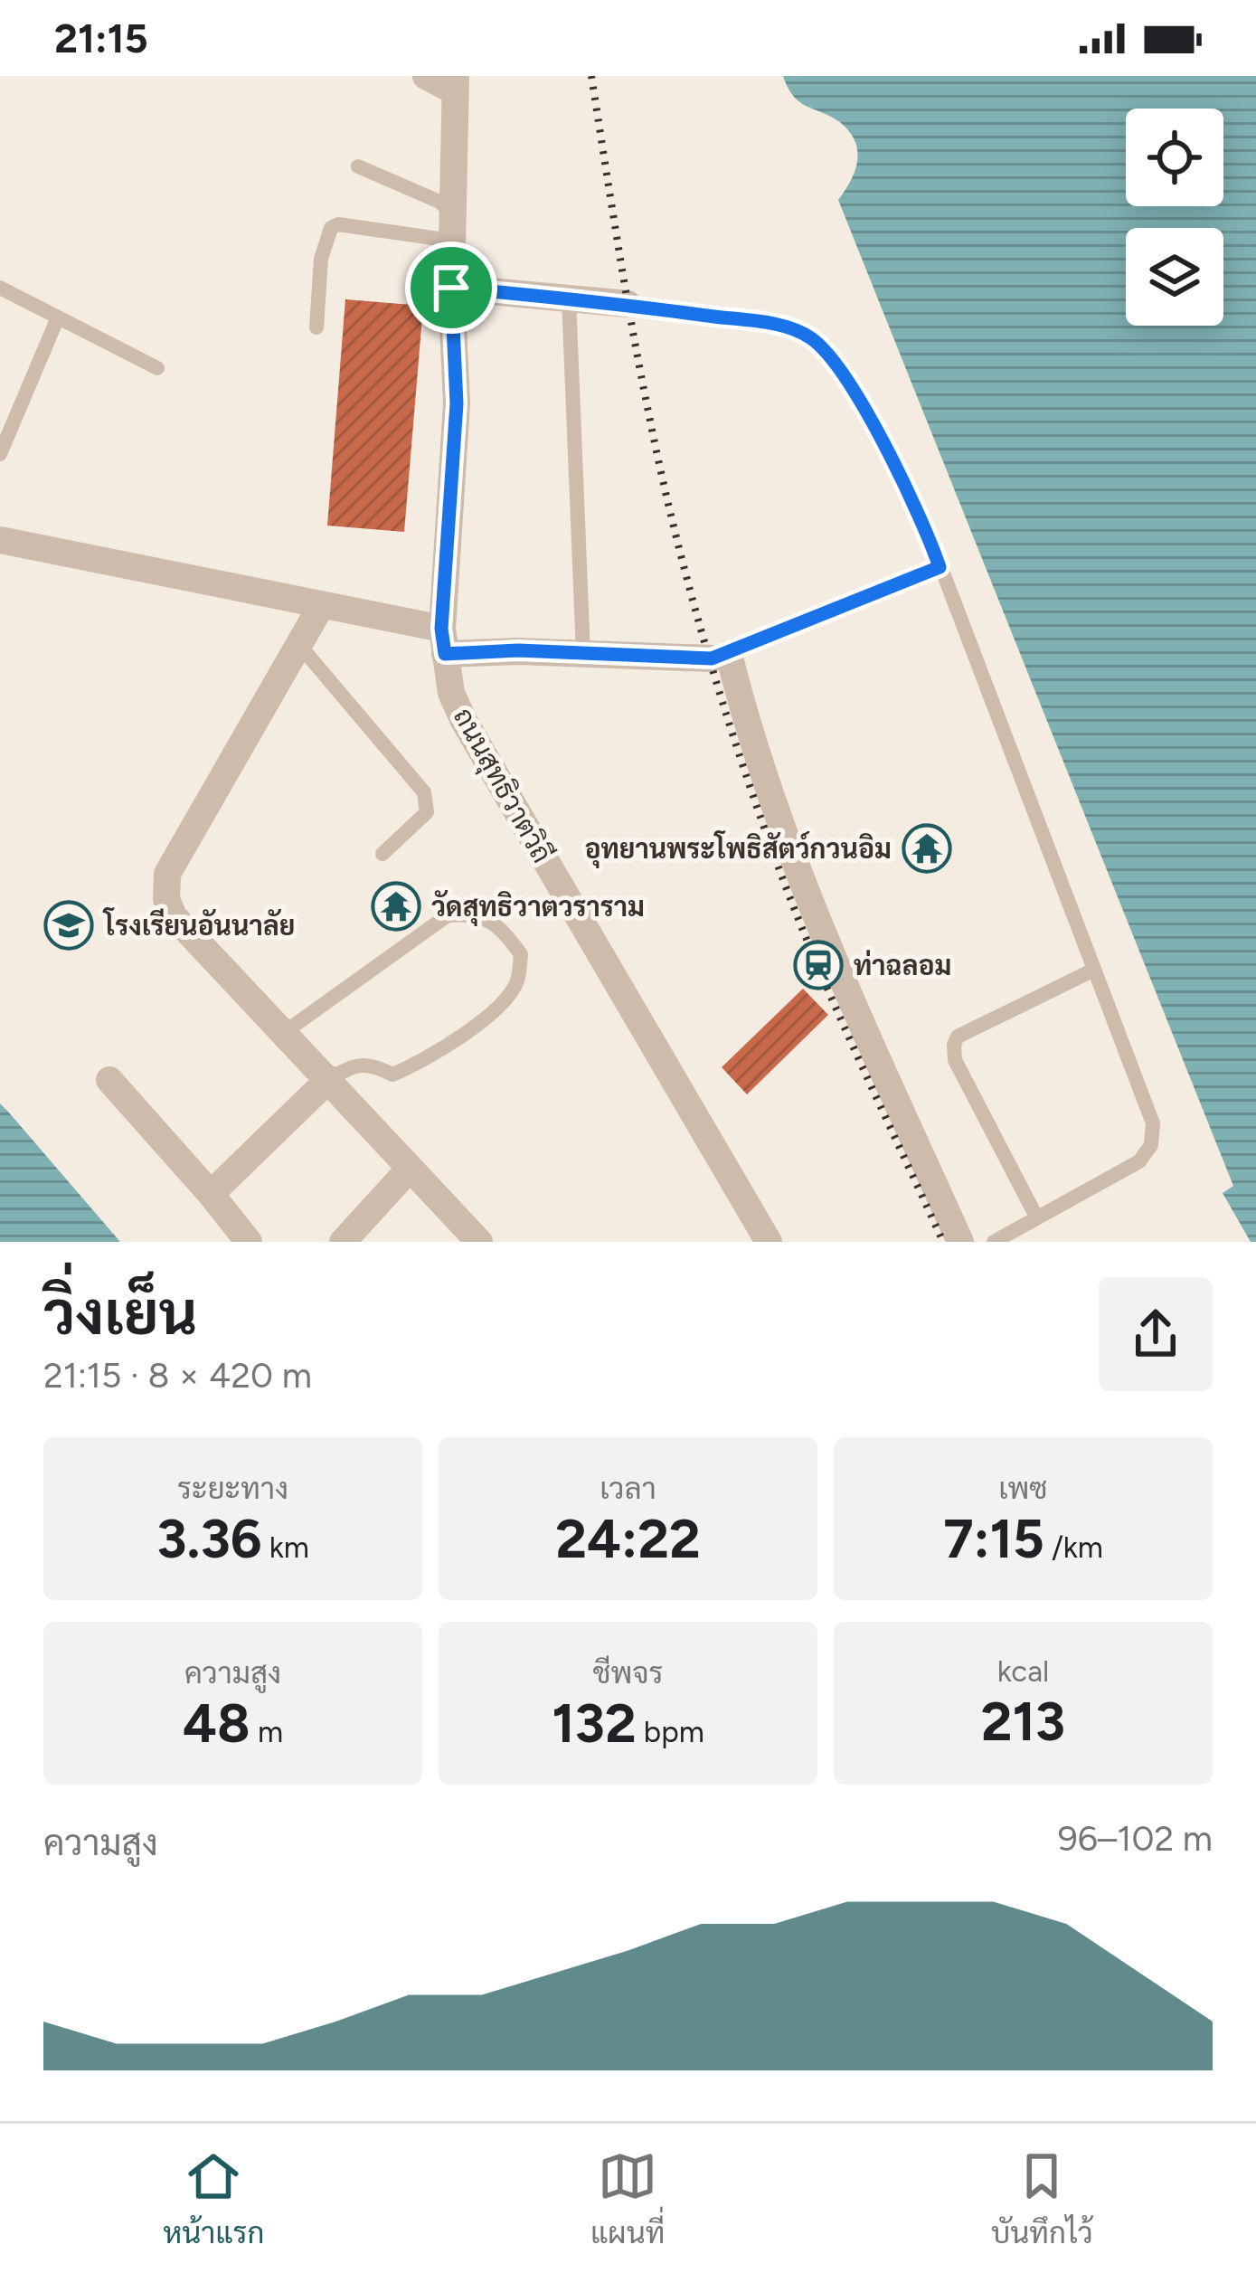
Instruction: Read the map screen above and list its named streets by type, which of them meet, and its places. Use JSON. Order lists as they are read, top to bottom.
{
  "streets": {
    "street": ["ถนนสุทธิวาตวิถี"]
  },
  "places": {
    "temple": ["อุทยานพระโพธิสัตว์กวนอิม", "วัดสุทธิวาตวราราม"],
    "school or university": ["โรงเรียนอันนาลัย"],
    "station": ["ท่าฉลอม"]
  },
  "page": {
    "status": "21:15",
    "heading": ["วิ่งเย็น", "21:15 · 8 × 420 m"],
    "stats": [
      ["ระยะทาง", "3.36 km"],
      ["เวลา", "24:22"],
      ["เพซ", "7:15 /km"],
      ["ความสูง", "48 m"],
      ["ชีพจร", "132 bpm"],
      ["kcal", "213"]
    ],
    "chart": ["ความสูง", "96–102 m"],
    "tabs": ["หน้าแรก", "แผนที่", "บันทึกไว้"]
  }
}
